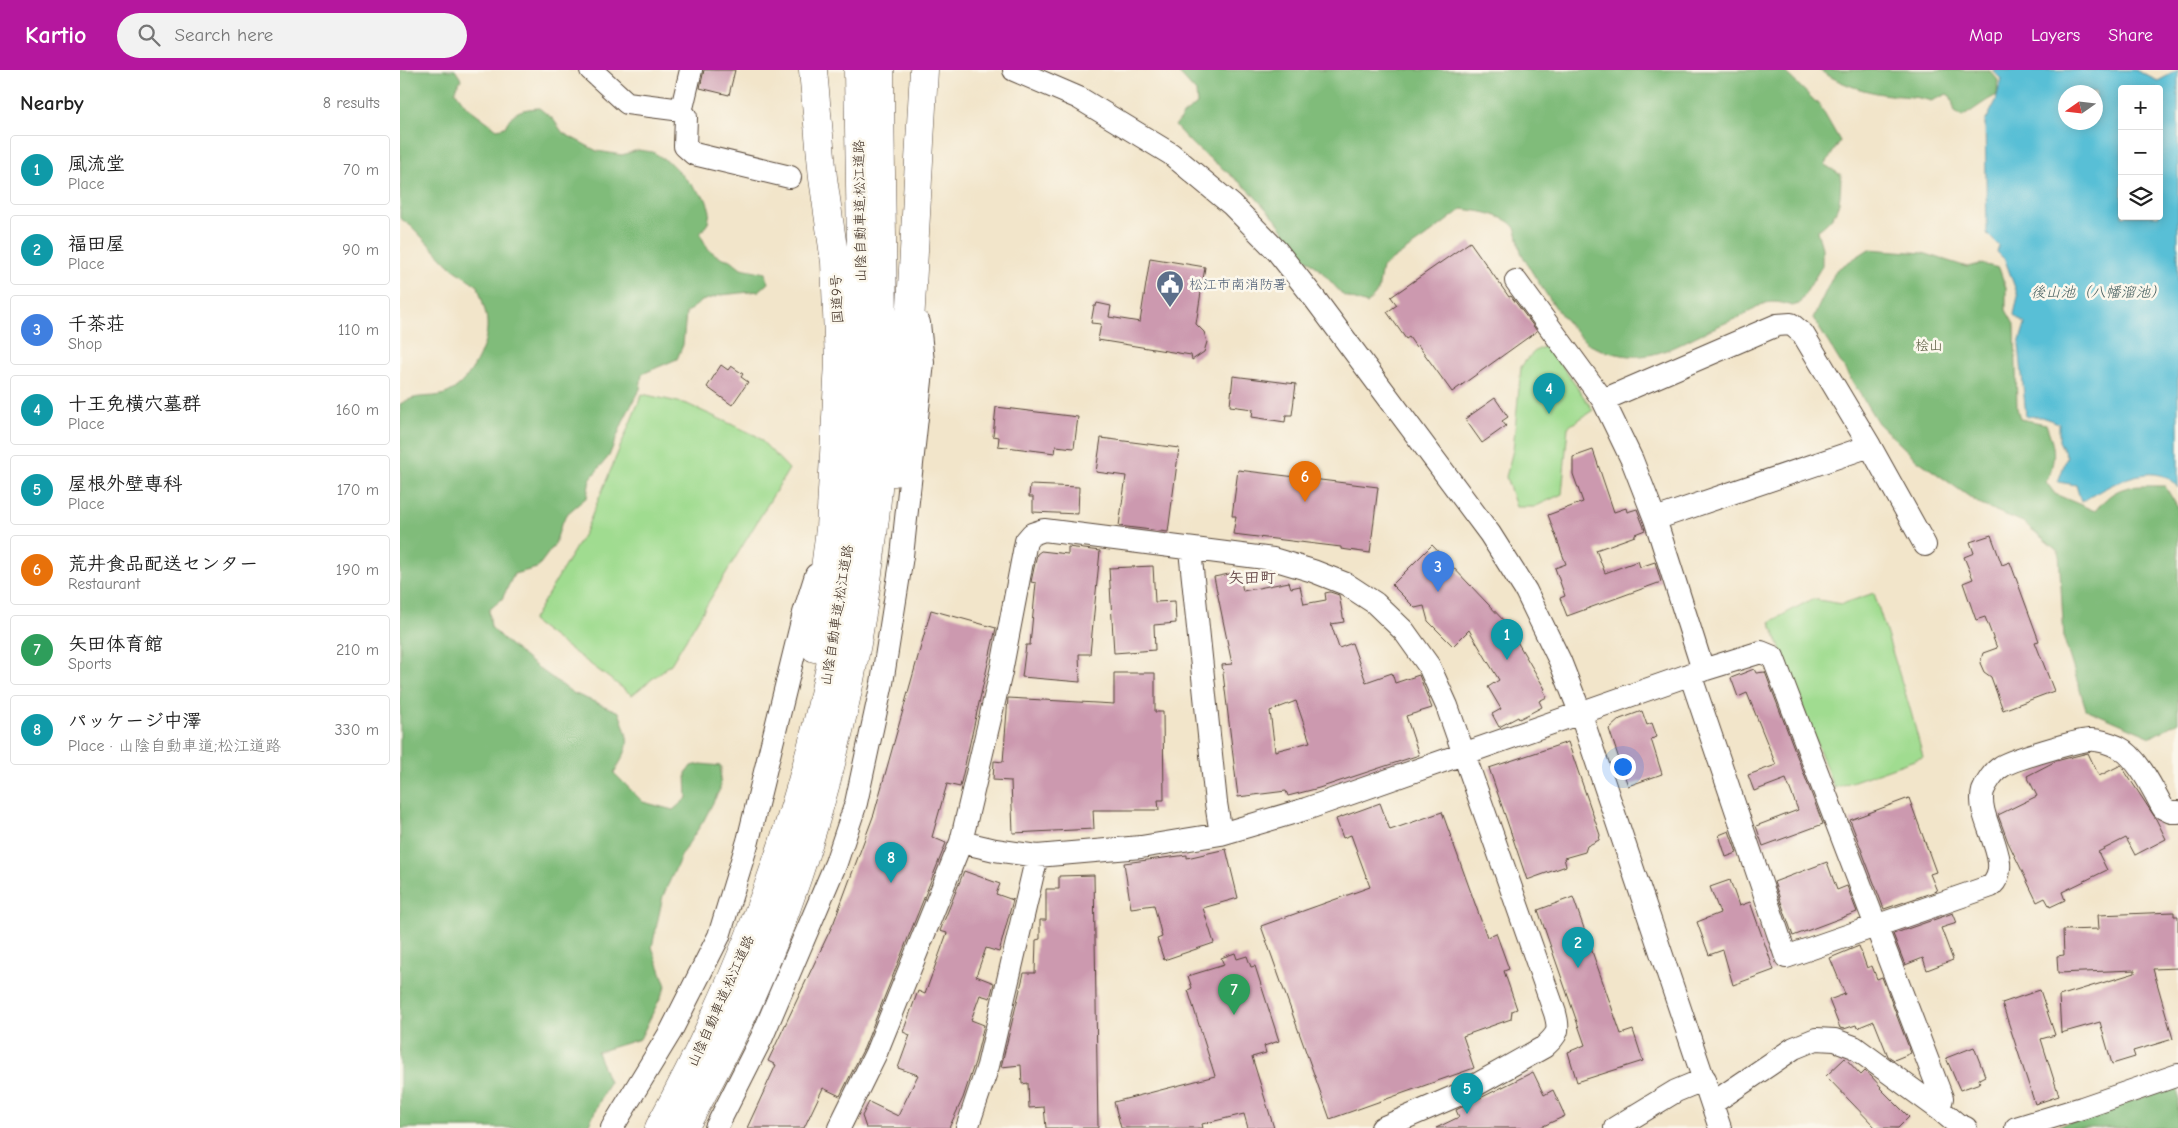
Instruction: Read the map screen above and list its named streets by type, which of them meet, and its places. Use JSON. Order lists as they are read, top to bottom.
{
  "streets": {
    "highway": ["山陰自動車道;松江道路", "国道9号"]
  },
  "crossings": [
    ["山陰自動車道;松江道路", "国道9号"]
  ],
  "districts": ["矢田町"],
  "water": ["後山池（八幡溜池）"],
  "parks": ["桧山"],
  "places": {
    "public building": ["松江市南消防署"]
  },
  "north": "left",
  "page": {
    "header": "Kartio",
    "search": "Search here",
    "nav": ["Map", "Layers", "Share"],
    "heading": ["Nearby", "8 results"],
    "map_buttons": ["+", "−"],
    "list": [
      {
        "mark": "1",
        "name": "風流堂",
        "note": "Place",
        "value": "70 m"
      },
      {
        "mark": "2",
        "name": "福田屋",
        "note": "Place",
        "value": "90 m"
      },
      {
        "mark": "3",
        "name": "千茶荘",
        "note": "Shop",
        "value": "110 m"
      },
      {
        "mark": "4",
        "name": "十王免横穴墓群",
        "note": "Place",
        "value": "160 m"
      },
      {
        "mark": "5",
        "name": "屋根外壁専科",
        "note": "Place",
        "value": "170 m"
      },
      {
        "mark": "6",
        "name": "荒井食品配送センター",
        "note": "Restaurant",
        "value": "190 m"
      },
      {
        "mark": "7",
        "name": "矢田体育館",
        "note": "Sports",
        "value": "210 m"
      },
      {
        "mark": "8",
        "name": "パッケージ中澤",
        "note": "Place · 山陰自動車道;松江道路",
        "value": "330 m"
      }
    ],
    "pins": [
      "4",
      "6",
      "3",
      "1",
      "8",
      "2",
      "7",
      "5"
    ]
  }
}
